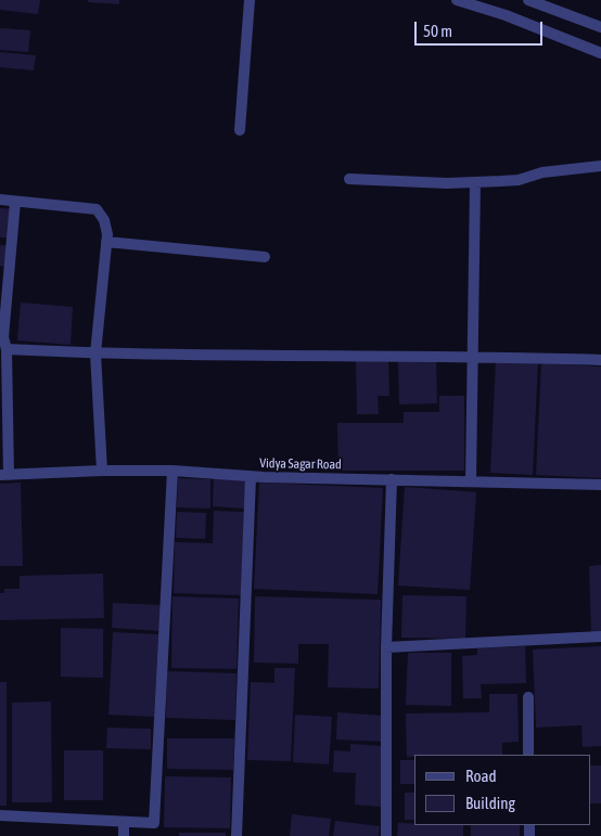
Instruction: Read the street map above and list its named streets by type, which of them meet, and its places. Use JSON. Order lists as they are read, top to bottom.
{
  "streets": {
    "street": ["Vidya Sagar Road"]
  },
  "legend": ["Road", "Building"],
  "scale_bar": "50 m"
}
